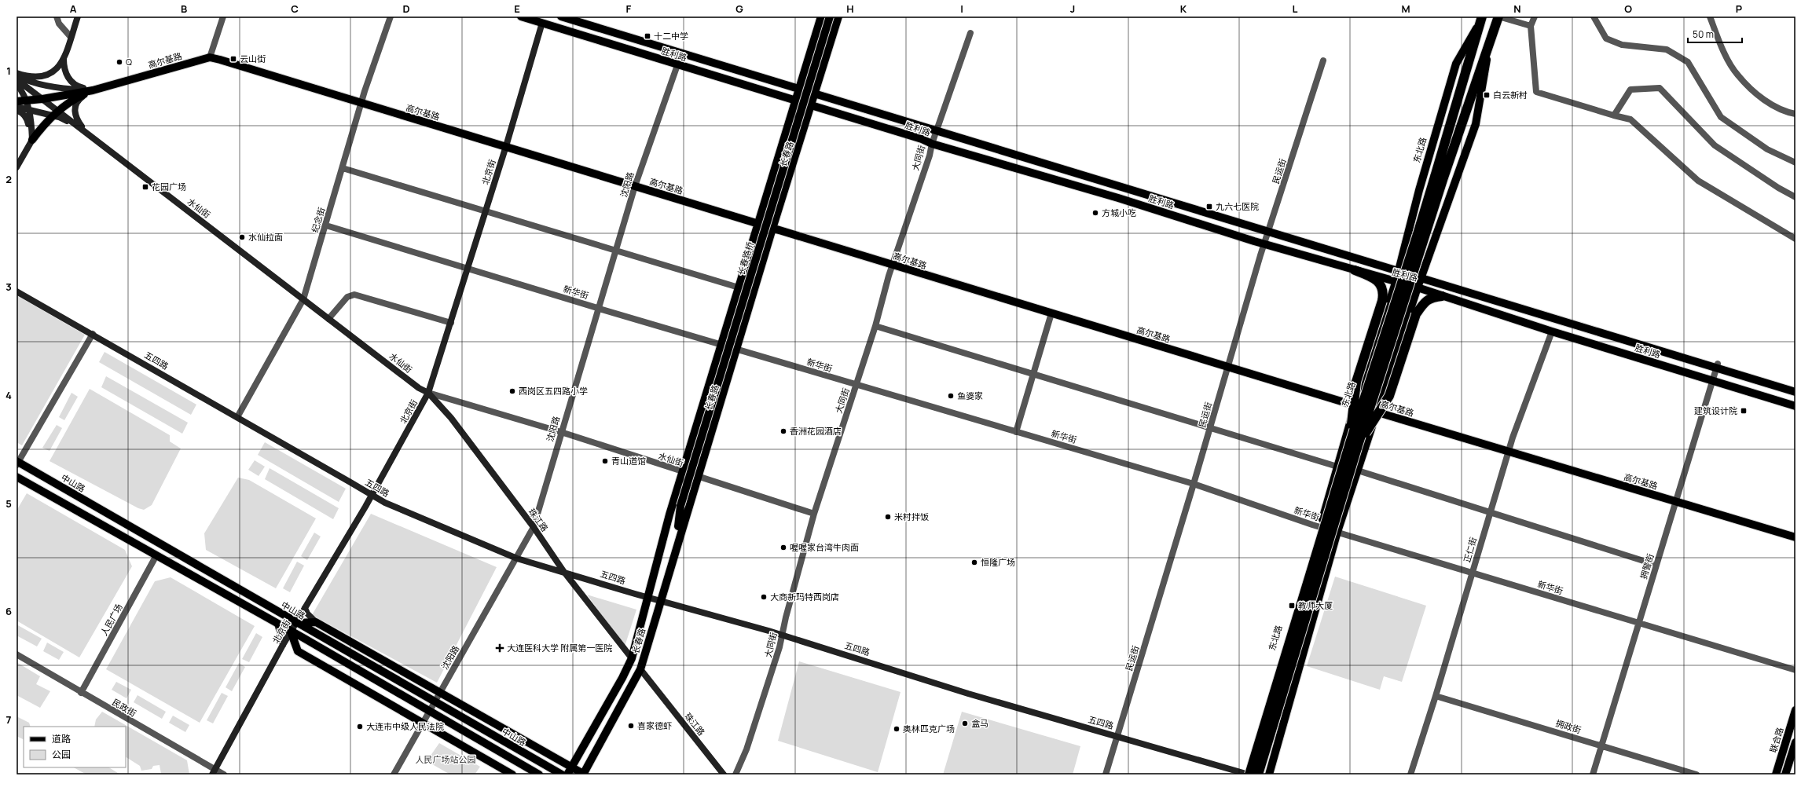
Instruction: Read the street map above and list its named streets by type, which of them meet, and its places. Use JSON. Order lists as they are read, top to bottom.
{
  "streets": {
    "highway": ["东北路"],
    "main road": [
      "胜利路",
      "高尔基路",
      "长春路",
      "北京街",
      "水仙街",
      "长春路桥",
      "五四路",
      "中山路",
      "珠江路",
      "联合路"
    ],
    "street": [
      "大同街",
      "民运街",
      "沈阳路",
      "纪念街",
      "新华街",
      "正仁街",
      "拥警街",
      "人民广场",
      "民政街",
      "拥政街"
    ]
  },
  "crossings": [
    ["胜利路", "东北路"],
    ["胜利路", "长春路"],
    ["胜利路", "大同街"],
    ["胜利路", "民运街"],
    ["胜利路", "北京街"],
    ["胜利路", "沈阳路"],
    ["胜利路", "正仁街"],
    ["胜利路", "拥警街"],
    ["高尔基路", "东北路"],
    ["高尔基路", "长春路"],
    ["高尔基路", "大同街"],
    ["高尔基路", "民运街"],
    ["高尔基路", "北京街"],
    ["高尔基路", "沈阳路"],
    ["高尔基路", "水仙街"],
    ["高尔基路", "纪念街"],
    ["高尔基路", "正仁街"],
    ["高尔基路", "拥警街"],
    ["东北路", "新华街"],
    ["东北路", "五四路"],
    ["长春路", "水仙街"],
    ["长春路", "新华街"],
    ["长春路", "五四路"],
    ["长春路", "珠江路"],
    ["大同街", "水仙街"],
    ["大同街", "新华街"],
    ["大同街", "五四路"],
    ["民运街", "新华街"],
    ["民运街", "五四路"],
    ["北京街", "水仙街"],
    ["北京街", "新华街"],
    ["北京街", "五四路"],
    ["北京街", "中山路"],
    ["北京街", "珠江路"],
    ["北京街", "民政街"],
    ["沈阳路", "水仙街"],
    ["沈阳路", "新华街"],
    ["沈阳路", "五四路"],
    ["沈阳路", "中山路"],
    ["沈阳路", "珠江路"],
    ["水仙街", "纪念街"],
    ["水仙街", "珠江路"],
    ["纪念街", "新华街"],
    ["纪念街", "五四路"],
    ["新华街", "正仁街"],
    ["新华街", "拥警街"],
    ["五四路", "珠江路"],
    ["正仁街", "拥政街"],
    ["拥警街", "拥政街"],
    ["人民广场", "民政街"]
  ],
  "parks": ["人民广场站公园"],
  "places": {
    "transit": [
      "十二中学",
      "云山街",
      "白云新村",
      "花园广场",
      "九六七医院",
      "建筑设计院",
      "教师大厦"
    ],
    "other": [
      "Q",
      "方城小吃",
      "水仙拉面",
      "西岗区五四路小学",
      "鱼婆家",
      "香洲花园酒店",
      "青山道馆",
      "米村拌饭",
      "喔喔家台湾牛肉面",
      "恒隆广场",
      "大商新玛特西岗店",
      "盒马",
      "喜家德虾",
      "大连市中级人民法院",
      "奥林匹克广场"
    ],
    "health": ["大连医科大学 附属第一医院"]
  },
  "legend": ["道路", "公园"],
  "scale_bar": "50 m",
  "grid": {
    "columns": [
      "A",
      "B",
      "C",
      "D",
      "E",
      "F",
      "G",
      "H",
      "I",
      "J",
      "K",
      "L",
      "M",
      "N",
      "O",
      "P"
    ],
    "rows": [
      "1",
      "2",
      "3",
      "4",
      "5",
      "6",
      "7"
    ]
  }
}
